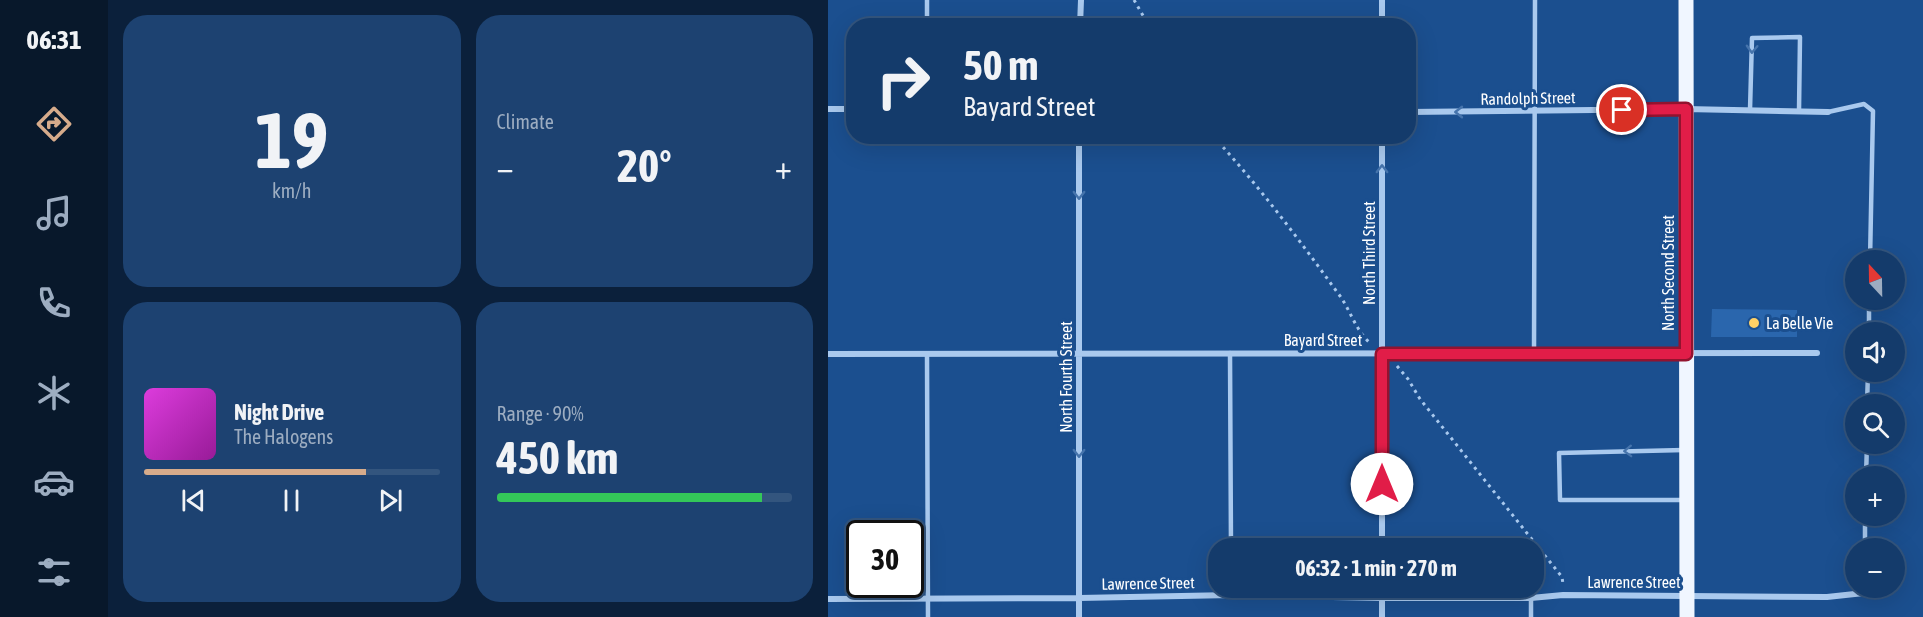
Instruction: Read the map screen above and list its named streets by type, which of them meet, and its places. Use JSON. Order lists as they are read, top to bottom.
{
  "streets": {
    "main road": ["North Second Street"],
    "street": [
      "Randolph Street",
      "North Third Street",
      "Bayard Street",
      "North Fourth Street",
      "Lawrence Street"
    ]
  },
  "crossings": [
    ["Randolph Street", "North Second Street"],
    ["North Third Street", "Bayard Street"],
    ["North Second Street", "Bayard Street"],
    ["North Second Street", "Lawrence Street"],
    ["Bayard Street", "North Fourth Street"],
    ["North Fourth Street", "Lawrence Street"]
  ],
  "one_way": ["North Third Street", "North Fourth Street"],
  "places": ["La Belle Vie"],
  "north": "top",
  "page": {
    "tabs": "06:31",
    "tile": [
      ["19", "km/h"],
      "Climate",
      ["Range · 90%", "450 km"]
    ],
    "turn": ["50 m", "Bayard Street"],
    "heat": ["−", "20°", "+"],
    "map_buttons": ["+", "−"],
    "song": ["Night Drive", "The Halogens"],
    "limit": "30",
    "trip": "06:32 · 1 min · 270 m"
  }
}
